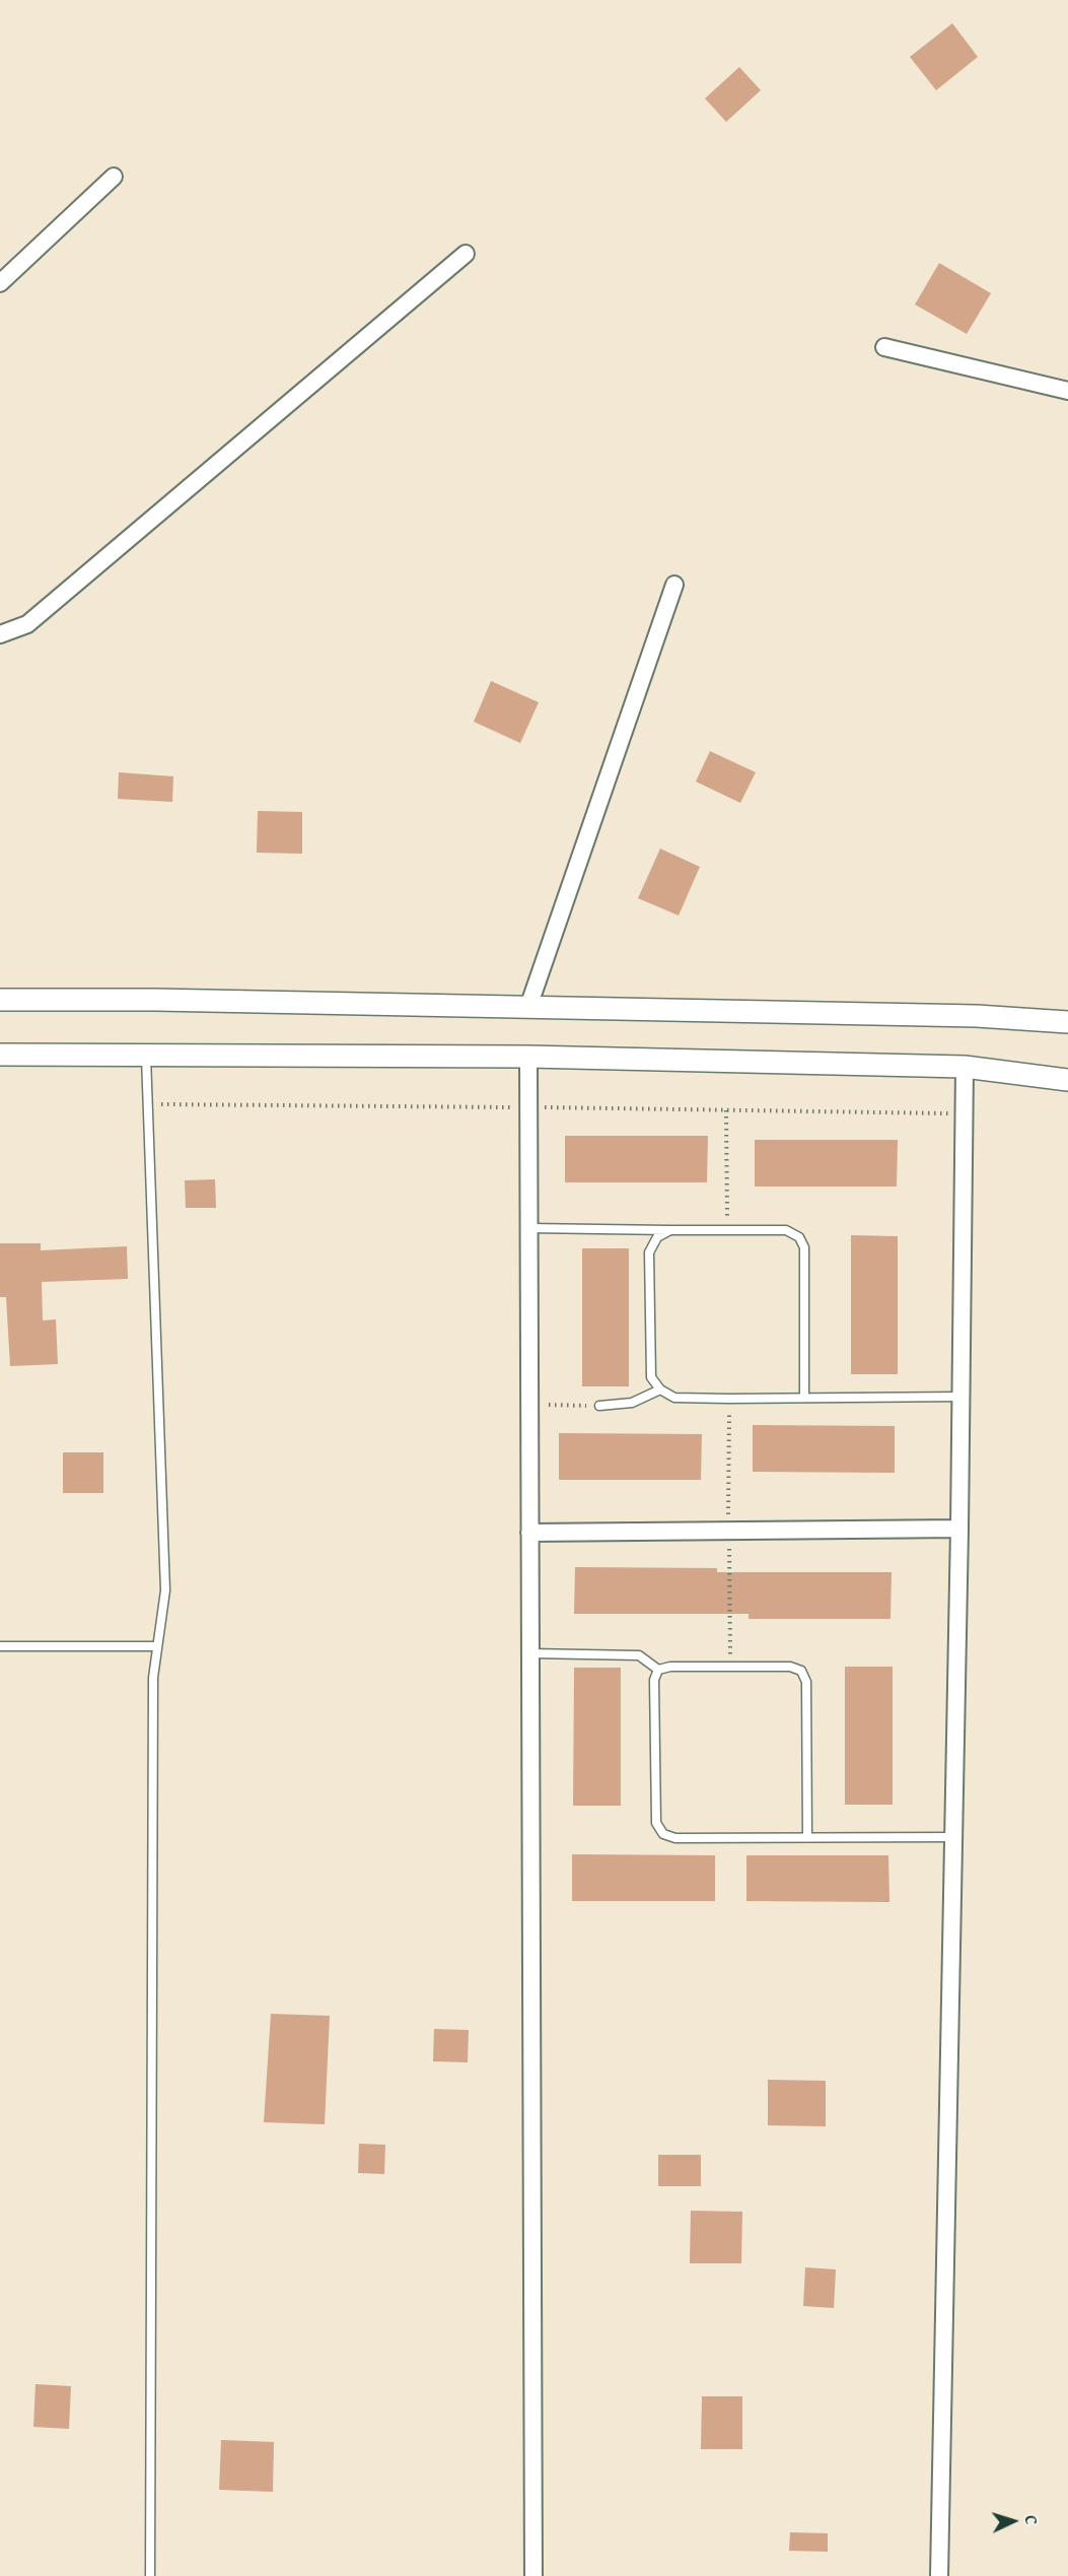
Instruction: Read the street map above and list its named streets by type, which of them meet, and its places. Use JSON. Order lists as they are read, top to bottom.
{
  "north": "right"
}
